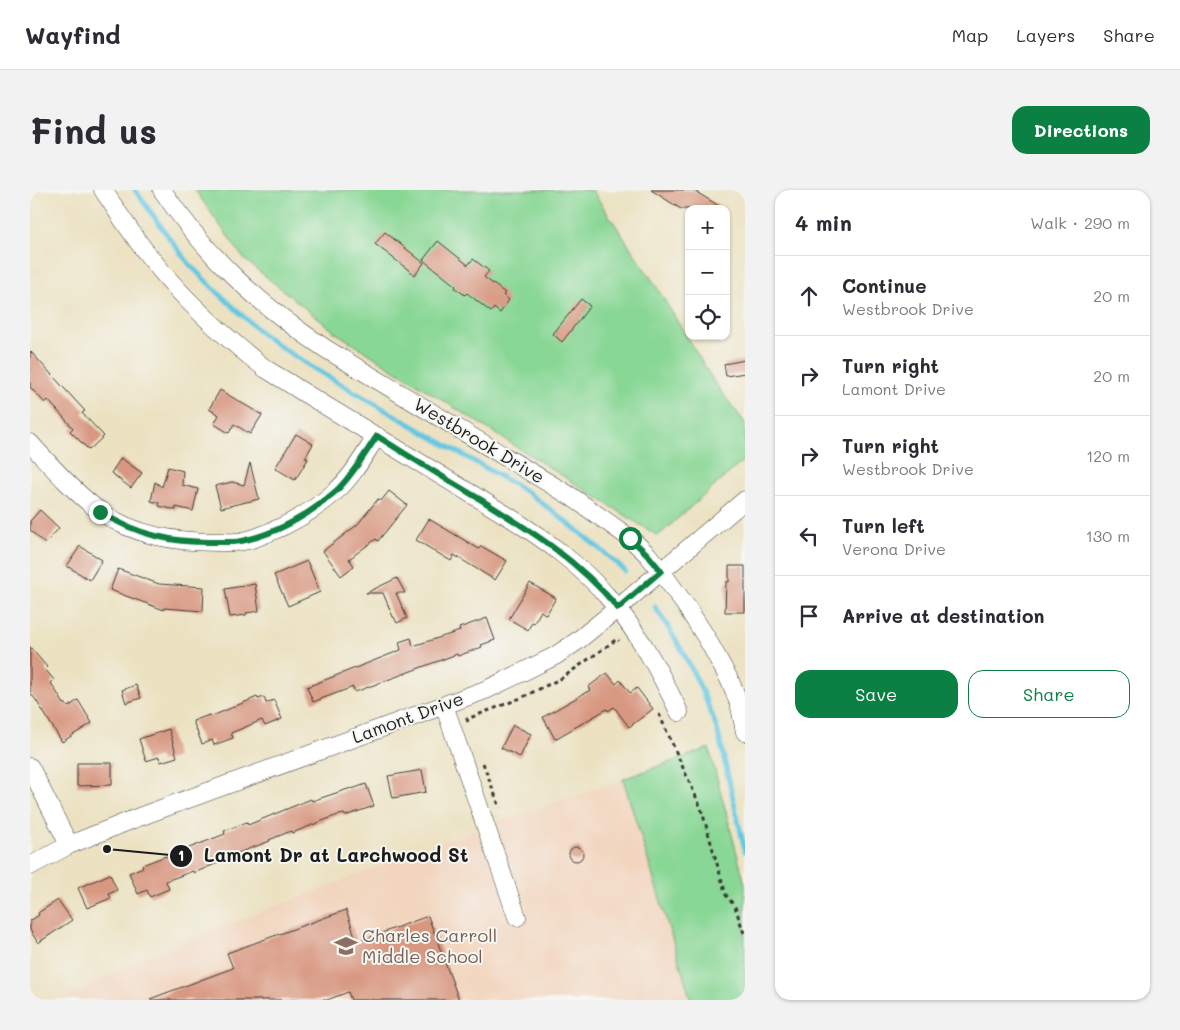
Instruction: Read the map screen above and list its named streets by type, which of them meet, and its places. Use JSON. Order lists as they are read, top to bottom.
{
  "streets": {
    "street": ["Westbrook Drive", "Lamont Drive"]
  },
  "crossings": [
    ["Westbrook Drive", "Lamont Drive"]
  ],
  "places": {
    "other": ["Lamont Dr at Larchwood St"],
    "school or university": ["Charles Carroll Middle School"]
  },
  "page": {
    "header": "Wayfind",
    "nav": ["Map", "Layers", "Share"],
    "buttons": [
      "Directions",
      ["Save", "Share"]
    ],
    "title": "Find us",
    "heading": ["4 min", "Walk · 290 m"],
    "map_buttons": ["+", "−"],
    "list": [
      ["Continue", "Westbrook Drive", "20 m"],
      ["Turn right", "Lamont Drive", "20 m"],
      ["Turn right", "Westbrook Drive", "120 m"],
      ["Turn left", "Verona Drive", "130 m"],
      "Arrive at destination"
    ]
  }
}
